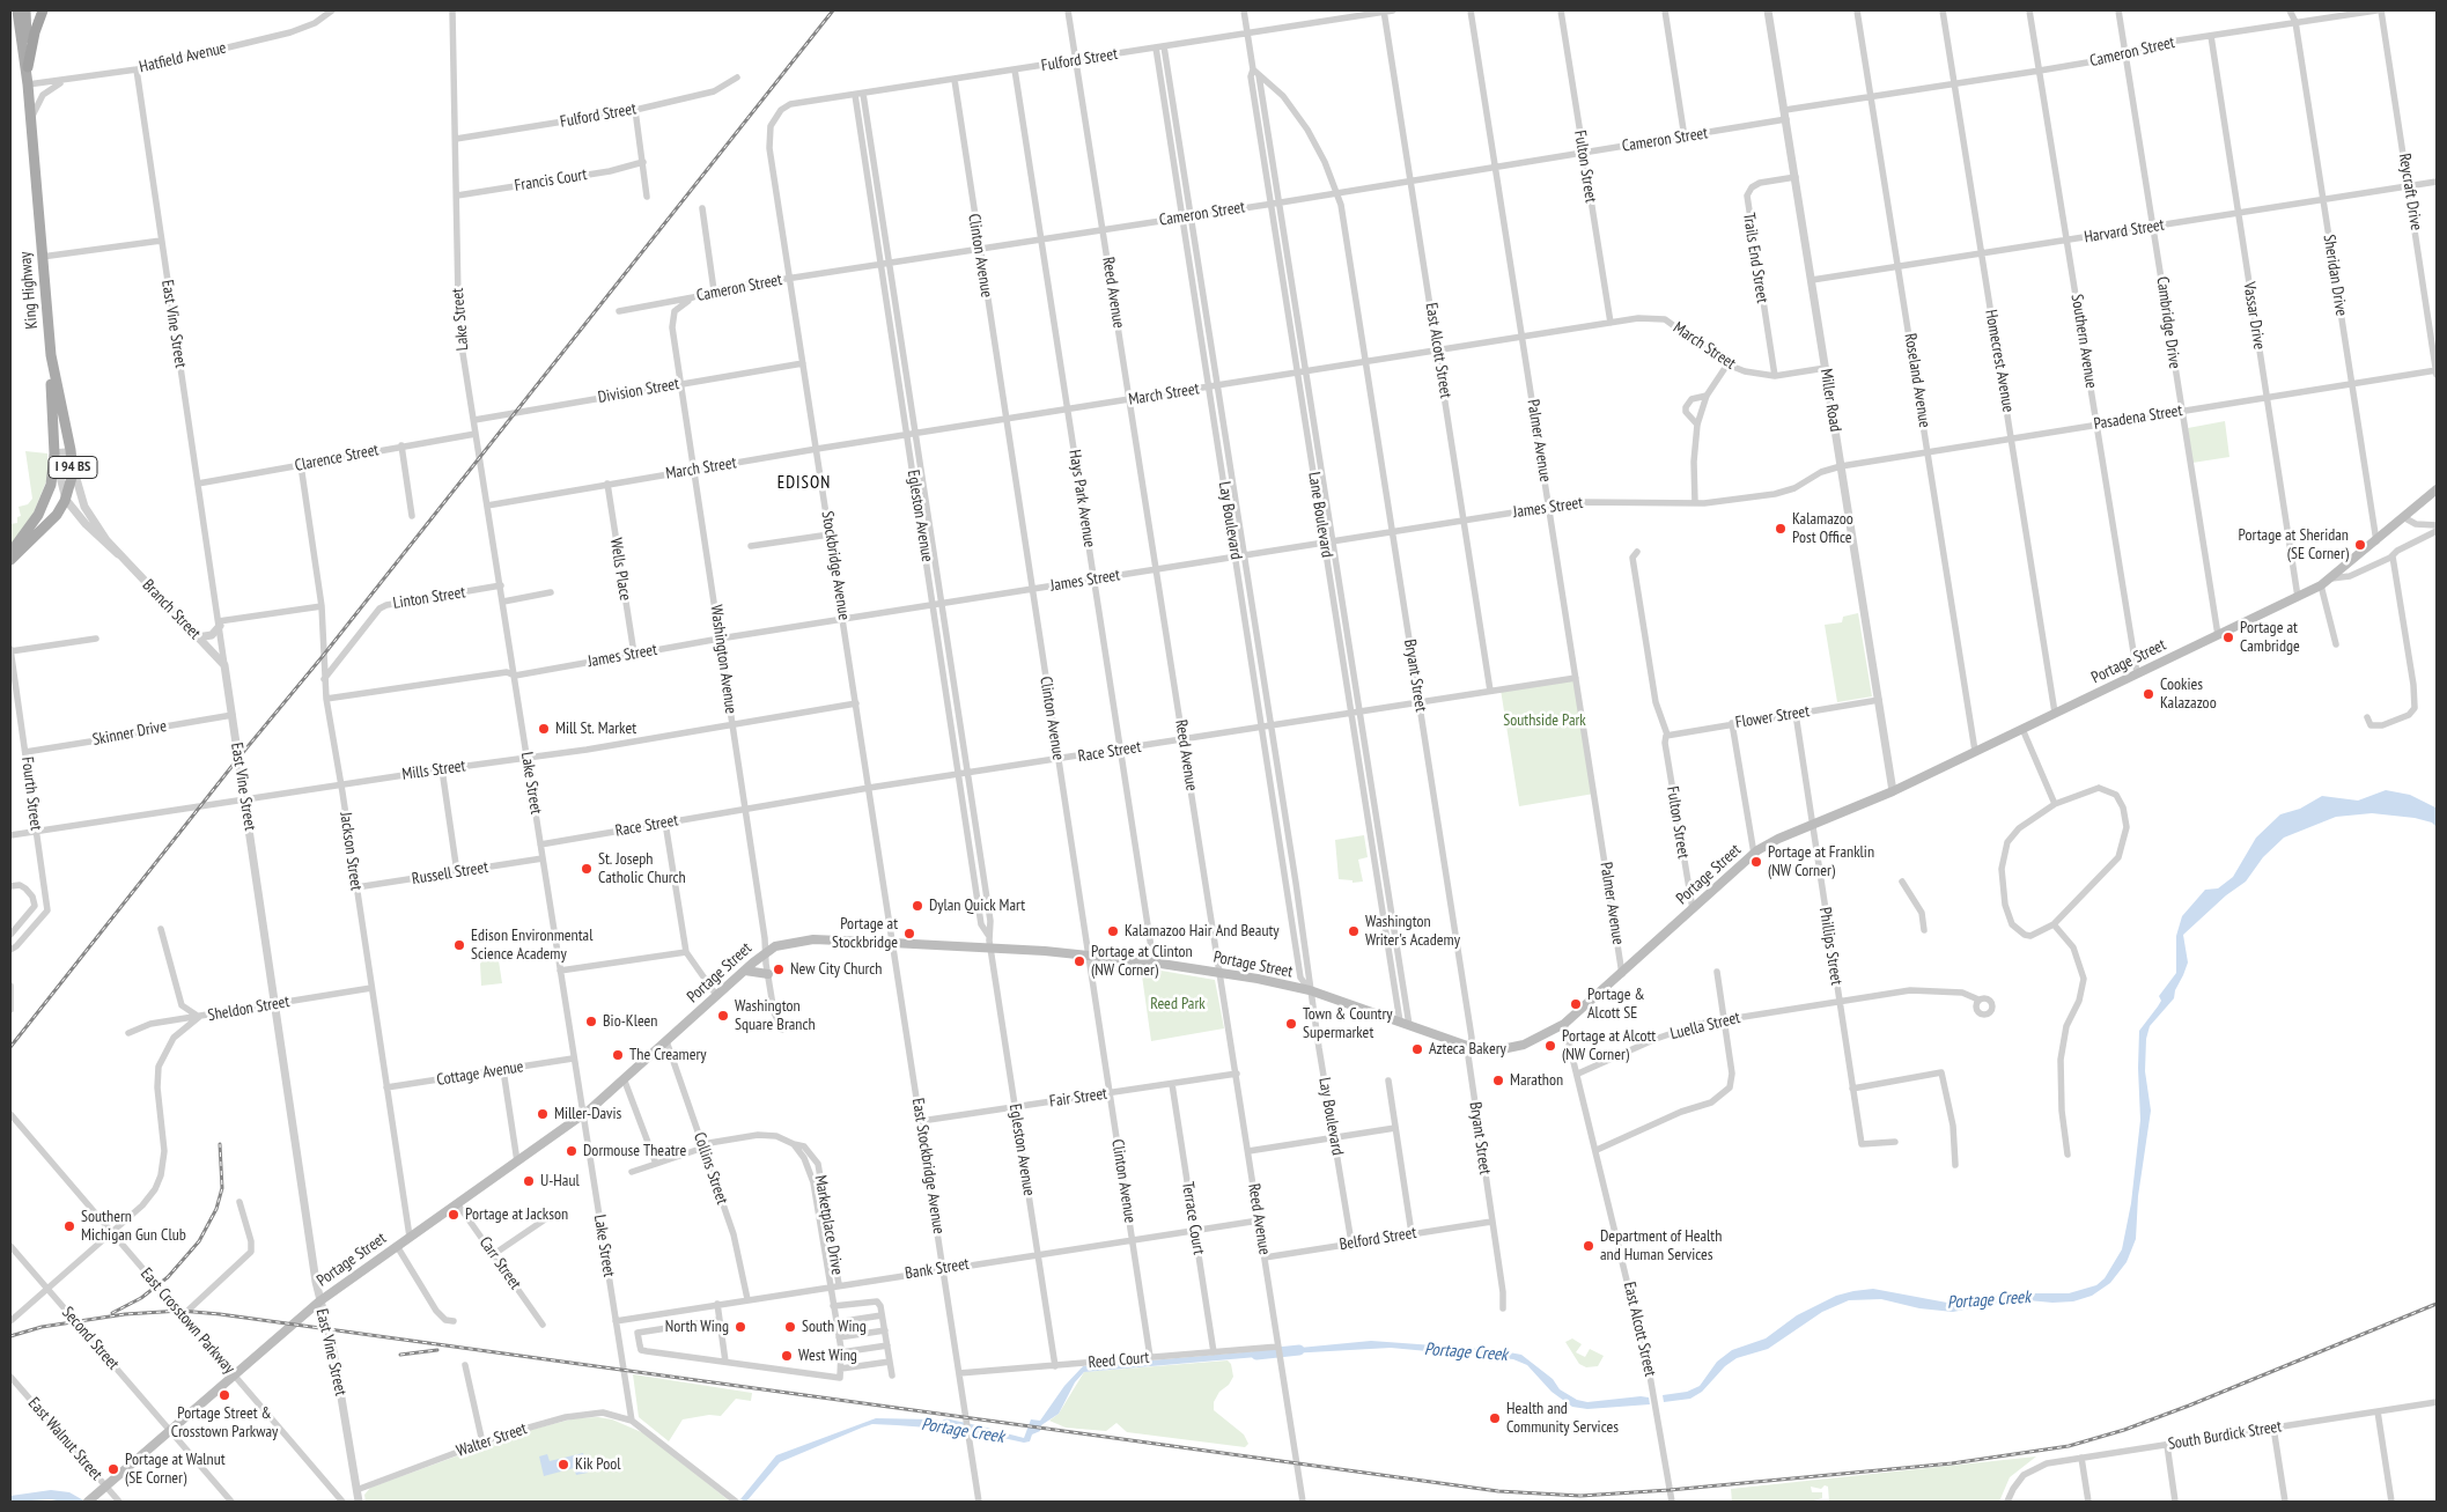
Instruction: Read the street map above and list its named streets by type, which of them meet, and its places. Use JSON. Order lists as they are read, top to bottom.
{
  "streets": {
    "highway": ["I 94 BS"],
    "main road": ["King Highway", "Portage Street"],
    "street": [
      "Cameron Street",
      "Hatfield Avenue",
      "Fulford Street",
      "Fulton Street",
      "Francis Court",
      "Reycraft Drive",
      "Harvard Street",
      "Clinton Avenue",
      "Trails End Street",
      "Sheridan Drive",
      "Reed Avenue",
      "Vassar Drive",
      "Lake Street",
      "Cambridge Drive",
      "East Vine Street",
      "Southern Avenue",
      "March Street",
      "East Alcott Street",
      "Homecrest Avenue",
      "Roseland Avenue",
      "Division Street",
      "Miller Road",
      "Pasadena Street",
      "Palmer Avenue",
      "Clarence Street",
      "Hays Park Avenue",
      "James Street",
      "Lane Boulevard",
      "Egleston Avenue",
      "Lay Boulevard",
      "Stockbridge Avenue",
      "Wells Place",
      "Linton Street",
      "Branch Street",
      "Washington Avenue",
      "Bryant Street",
      "Flower Street",
      "Skinner Drive",
      "Race Street",
      "Mills Street",
      "Fourth Street",
      "Jackson Street",
      "Russell Street",
      "Phillips Street",
      "Sheldon Street",
      "Luella Street",
      "Cottage Avenue",
      "Fair Street",
      "East Stockbridge Avenue",
      "Collins Street",
      "Terrace Court",
      "Marketplace Drive",
      "Belford Street",
      "Carr Street",
      "Bank Street",
      "East Crosstown Parkway",
      "Second Street",
      "Reed Court",
      "South Burdick Street",
      "East Walnut Street",
      "Walter Street"
    ]
  },
  "crossings": [
    ["Cameron Street", "Fulton Street"],
    ["Cameron Street", "Clinton Avenue"],
    ["Cameron Street", "Sheridan Drive"],
    ["Cameron Street", "Reed Avenue"],
    ["Cameron Street", "Vassar Drive"],
    ["Cameron Street", "Cambridge Drive"],
    ["Cameron Street", "Southern Avenue"],
    ["Cameron Street", "East Alcott Street"],
    ["Cameron Street", "Homecrest Avenue"],
    ["Cameron Street", "Roseland Avenue"],
    ["Cameron Street", "Miller Road"],
    ["Cameron Street", "Palmer Avenue"],
    ["Cameron Street", "Hays Park Avenue"],
    ["Cameron Street", "Lane Boulevard"],
    ["Cameron Street", "Egleston Avenue"],
    ["Cameron Street", "Lay Boulevard"],
    ["Cameron Street", "Stockbridge Avenue"],
    ["Cameron Street", "Washington Avenue"],
    ["Cameron Street", "Bryant Street"],
    ["Hatfield Avenue", "King Highway"],
    ["Hatfield Avenue", "East Vine Street"],
    ["Fulford Street", "Clinton Avenue"],
    ["Fulford Street", "Reed Avenue"],
    ["Fulford Street", "Lake Street"],
    ["Fulford Street", "East Alcott Street"],
    ["Fulford Street", "Hays Park Avenue"],
    ["Fulford Street", "Lane Boulevard"],
    ["Fulford Street", "Egleston Avenue"],
    ["Fulford Street", "Lay Boulevard"],
    ["Fulford Street", "Stockbridge Avenue"],
    ["Fulton Street", "March Street"],
    ["Fulton Street", "Portage Street"],
    ["Fulton Street", "Flower Street"],
    ["Francis Court", "Lake Street"],
    ["Reycraft Drive", "Harvard Street"],
    ["Reycraft Drive", "Pasadena Street"],
    ["Harvard Street", "Sheridan Drive"],
    ["Harvard Street", "Vassar Drive"],
    ["Harvard Street", "Cambridge Drive"],
    ["Harvard Street", "Southern Avenue"],
    ["Harvard Street", "Homecrest Avenue"],
    ["Harvard Street", "Roseland Avenue"],
    ["Harvard Street", "Miller Road"],
    ["Clinton Avenue", "March Street"],
    ["Clinton Avenue", "James Street"],
    ["Clinton Avenue", "Portage Street"],
    ["Clinton Avenue", "Race Street"],
    ["Clinton Avenue", "Fair Street"],
    ["Clinton Avenue", "Bank Street"],
    ["Clinton Avenue", "Reed Court"],
    ["Trails End Street", "March Street"],
    ["Trails End Street", "Miller Road"],
    ["Sheridan Drive", "Pasadena Street"],
    ["Sheridan Drive", "Portage Street"],
    ["King Highway", "I 94 BS"],
    ["King Highway", "Branch Street"],
    ["Reed Avenue", "March Street"],
    ["Reed Avenue", "James Street"],
    ["Reed Avenue", "Portage Street"],
    ["Reed Avenue", "Race Street"],
    ["Reed Avenue", "Fair Street"],
    ["Reed Avenue", "Belford Street"],
    ["Reed Avenue", "Bank Street"],
    ["Reed Avenue", "Reed Court"],
    ["Vassar Drive", "Pasadena Street"],
    ["Vassar Drive", "Portage Street"],
    ["Lake Street", "March Street"],
    ["Lake Street", "Division Street"],
    ["Lake Street", "Clarence Street"],
    ["Lake Street", "James Street"],
    ["Lake Street", "Linton Street"],
    ["Lake Street", "Portage Street"],
    ["Lake Street", "Race Street"],
    ["Lake Street", "Mills Street"],
    ["Lake Street", "Russell Street"],
    ["Lake Street", "Cottage Avenue"],
    ["Lake Street", "Bank Street"],
    ["Lake Street", "Walter Street"],
    ["Cambridge Drive", "Pasadena Street"],
    ["Cambridge Drive", "Portage Street"],
    ["East Vine Street", "Clarence Street"],
    ["East Vine Street", "Branch Street"],
    ["East Vine Street", "Portage Street"],
    ["East Vine Street", "Skinner Drive"],
    ["East Vine Street", "Mills Street"],
    ["East Vine Street", "Sheldon Street"],
    ["East Vine Street", "Walter Street"],
    ["Southern Avenue", "Pasadena Street"],
    ["Southern Avenue", "Portage Street"],
    ["March Street", "East Alcott Street"],
    ["March Street", "Miller Road"],
    ["March Street", "Palmer Avenue"],
    ["March Street", "Hays Park Avenue"],
    ["March Street", "Lane Boulevard"],
    ["March Street", "Egleston Avenue"],
    ["March Street", "Lay Boulevard"],
    ["March Street", "Stockbridge Avenue"],
    ["March Street", "Wells Place"],
    ["March Street", "Washington Avenue"],
    ["March Street", "Bryant Street"],
    ["East Alcott Street", "James Street"],
    ["East Alcott Street", "Portage Street"],
    ["East Alcott Street", "Race Street"],
    ["East Alcott Street", "Luella Street"],
    ["Homecrest Avenue", "Pasadena Street"],
    ["Homecrest Avenue", "Portage Street"],
    ["Roseland Avenue", "Pasadena Street"],
    ["Roseland Avenue", "Portage Street"],
    ["Division Street", "Stockbridge Avenue"],
    ["Division Street", "Washington Avenue"],
    ["Miller Road", "Pasadena Street"],
    ["Miller Road", "James Street"],
    ["Miller Road", "Portage Street"],
    ["Miller Road", "Flower Street"],
    ["Pasadena Street", "James Street"],
    ["Palmer Avenue", "James Street"],
    ["Palmer Avenue", "Portage Street"],
    ["Palmer Avenue", "Race Street"],
    ["Clarence Street", "Jackson Street"],
    ["Hays Park Avenue", "James Street"],
    ["Hays Park Avenue", "Portage Street"],
    ["Hays Park Avenue", "Race Street"],
    ["James Street", "Lane Boulevard"],
    ["James Street", "Egleston Avenue"],
    ["James Street", "Lay Boulevard"],
    ["James Street", "Stockbridge Avenue"],
    ["James Street", "Wells Place"],
    ["James Street", "Washington Avenue"],
    ["James Street", "Bryant Street"],
    ["James Street", "Jackson Street"],
    ["Lane Boulevard", "Portage Street"],
    ["Lane Boulevard", "Bryant Street"],
    ["Lane Boulevard", "Race Street"],
    ["Egleston Avenue", "Portage Street"],
    ["Egleston Avenue", "Race Street"],
    ["Egleston Avenue", "Fair Street"],
    ["Egleston Avenue", "Bank Street"],
    ["Egleston Avenue", "Reed Court"],
    ["Lay Boulevard", "Portage Street"],
    ["Lay Boulevard", "Race Street"],
    ["Lay Boulevard", "Belford Street"],
    ["Stockbridge Avenue", "Portage Street"],
    ["Stockbridge Avenue", "Race Street"],
    ["Stockbridge Avenue", "Mills Street"],
    ["Stockbridge Avenue", "East Stockbridge Avenue"],
    ["Linton Street", "Jackson Street"],
    ["Washington Avenue", "Portage Street"],
    ["Washington Avenue", "Race Street"],
    ["Washington Avenue", "Mills Street"],
    ["Portage Street", "Bryant Street"],
    ["Portage Street", "Jackson Street"],
    ["Portage Street", "Phillips Street"],
    ["Portage Street", "East Stockbridge Avenue"],
    ["Portage Street", "Collins Street"],
    ["Portage Street", "Carr Street"],
    ["Portage Street", "East Crosstown Parkway"],
    ["Portage Street", "Second Street"],
    ["Portage Street", "East Walnut Street"],
    ["Bryant Street", "Race Street"],
    ["Bryant Street", "Belford Street"],
    ["Flower Street", "Phillips Street"],
    ["Skinner Drive", "Fourth Street"],
    ["Mills Street", "Fourth Street"],
    ["Mills Street", "Jackson Street"],
    ["Jackson Street", "Russell Street"],
    ["Jackson Street", "Sheldon Street"],
    ["Jackson Street", "Cottage Avenue"],
    ["Phillips Street", "Luella Street"],
    ["Fair Street", "East Stockbridge Avenue"],
    ["Fair Street", "Terrace Court"],
    ["East Stockbridge Avenue", "Bank Street"],
    ["East Stockbridge Avenue", "Reed Court"],
    ["Collins Street", "Marketplace Drive"],
    ["Collins Street", "Bank Street"],
    ["Terrace Court", "Bank Street"],
    ["Terrace Court", "Reed Court"],
    ["Marketplace Drive", "Bank Street"]
  ],
  "districts": ["EDISON"],
  "water": ["Portage Creek"],
  "parks": ["Southside Park", "Reed Park"],
  "places": [
    "Kalamazoo Post Office",
    "Portage at Sheridan (SE Corner)",
    "Portage at Cambridge",
    "Cookies Kalazazoo",
    "Mill St. Market",
    "Portage at Franklin (NW Corner)",
    "St. Joseph Catholic Church",
    "Dylan Quick Mart",
    "Kalamazoo Hair And Beauty",
    "Washington Writer's Academy",
    "Portage at Stockbridge",
    "Edison Environmental Science Academy",
    "Portage at Clinton (NW Corner)",
    "New City Church",
    "Portage & Alcott SE",
    "Washington Square Branch",
    "Bio-Kleen",
    "Town & Country Supermarket",
    "Portage at Alcott (NW Corner)",
    "Azteca Bakery",
    "The Creamery",
    "Marathon",
    "Miller-Davis",
    "Dormouse Theatre",
    "U-Haul",
    "Portage at Jackson",
    "Southern Michigan Gun Club",
    "Department of Health and Human Services",
    "North Wing",
    "South Wing",
    "West Wing",
    "Portage Street & Crosstown Parkway",
    "Health and Community Services",
    "Kik Pool",
    "Portage at Walnut (SE Corner)"
  ]
}
